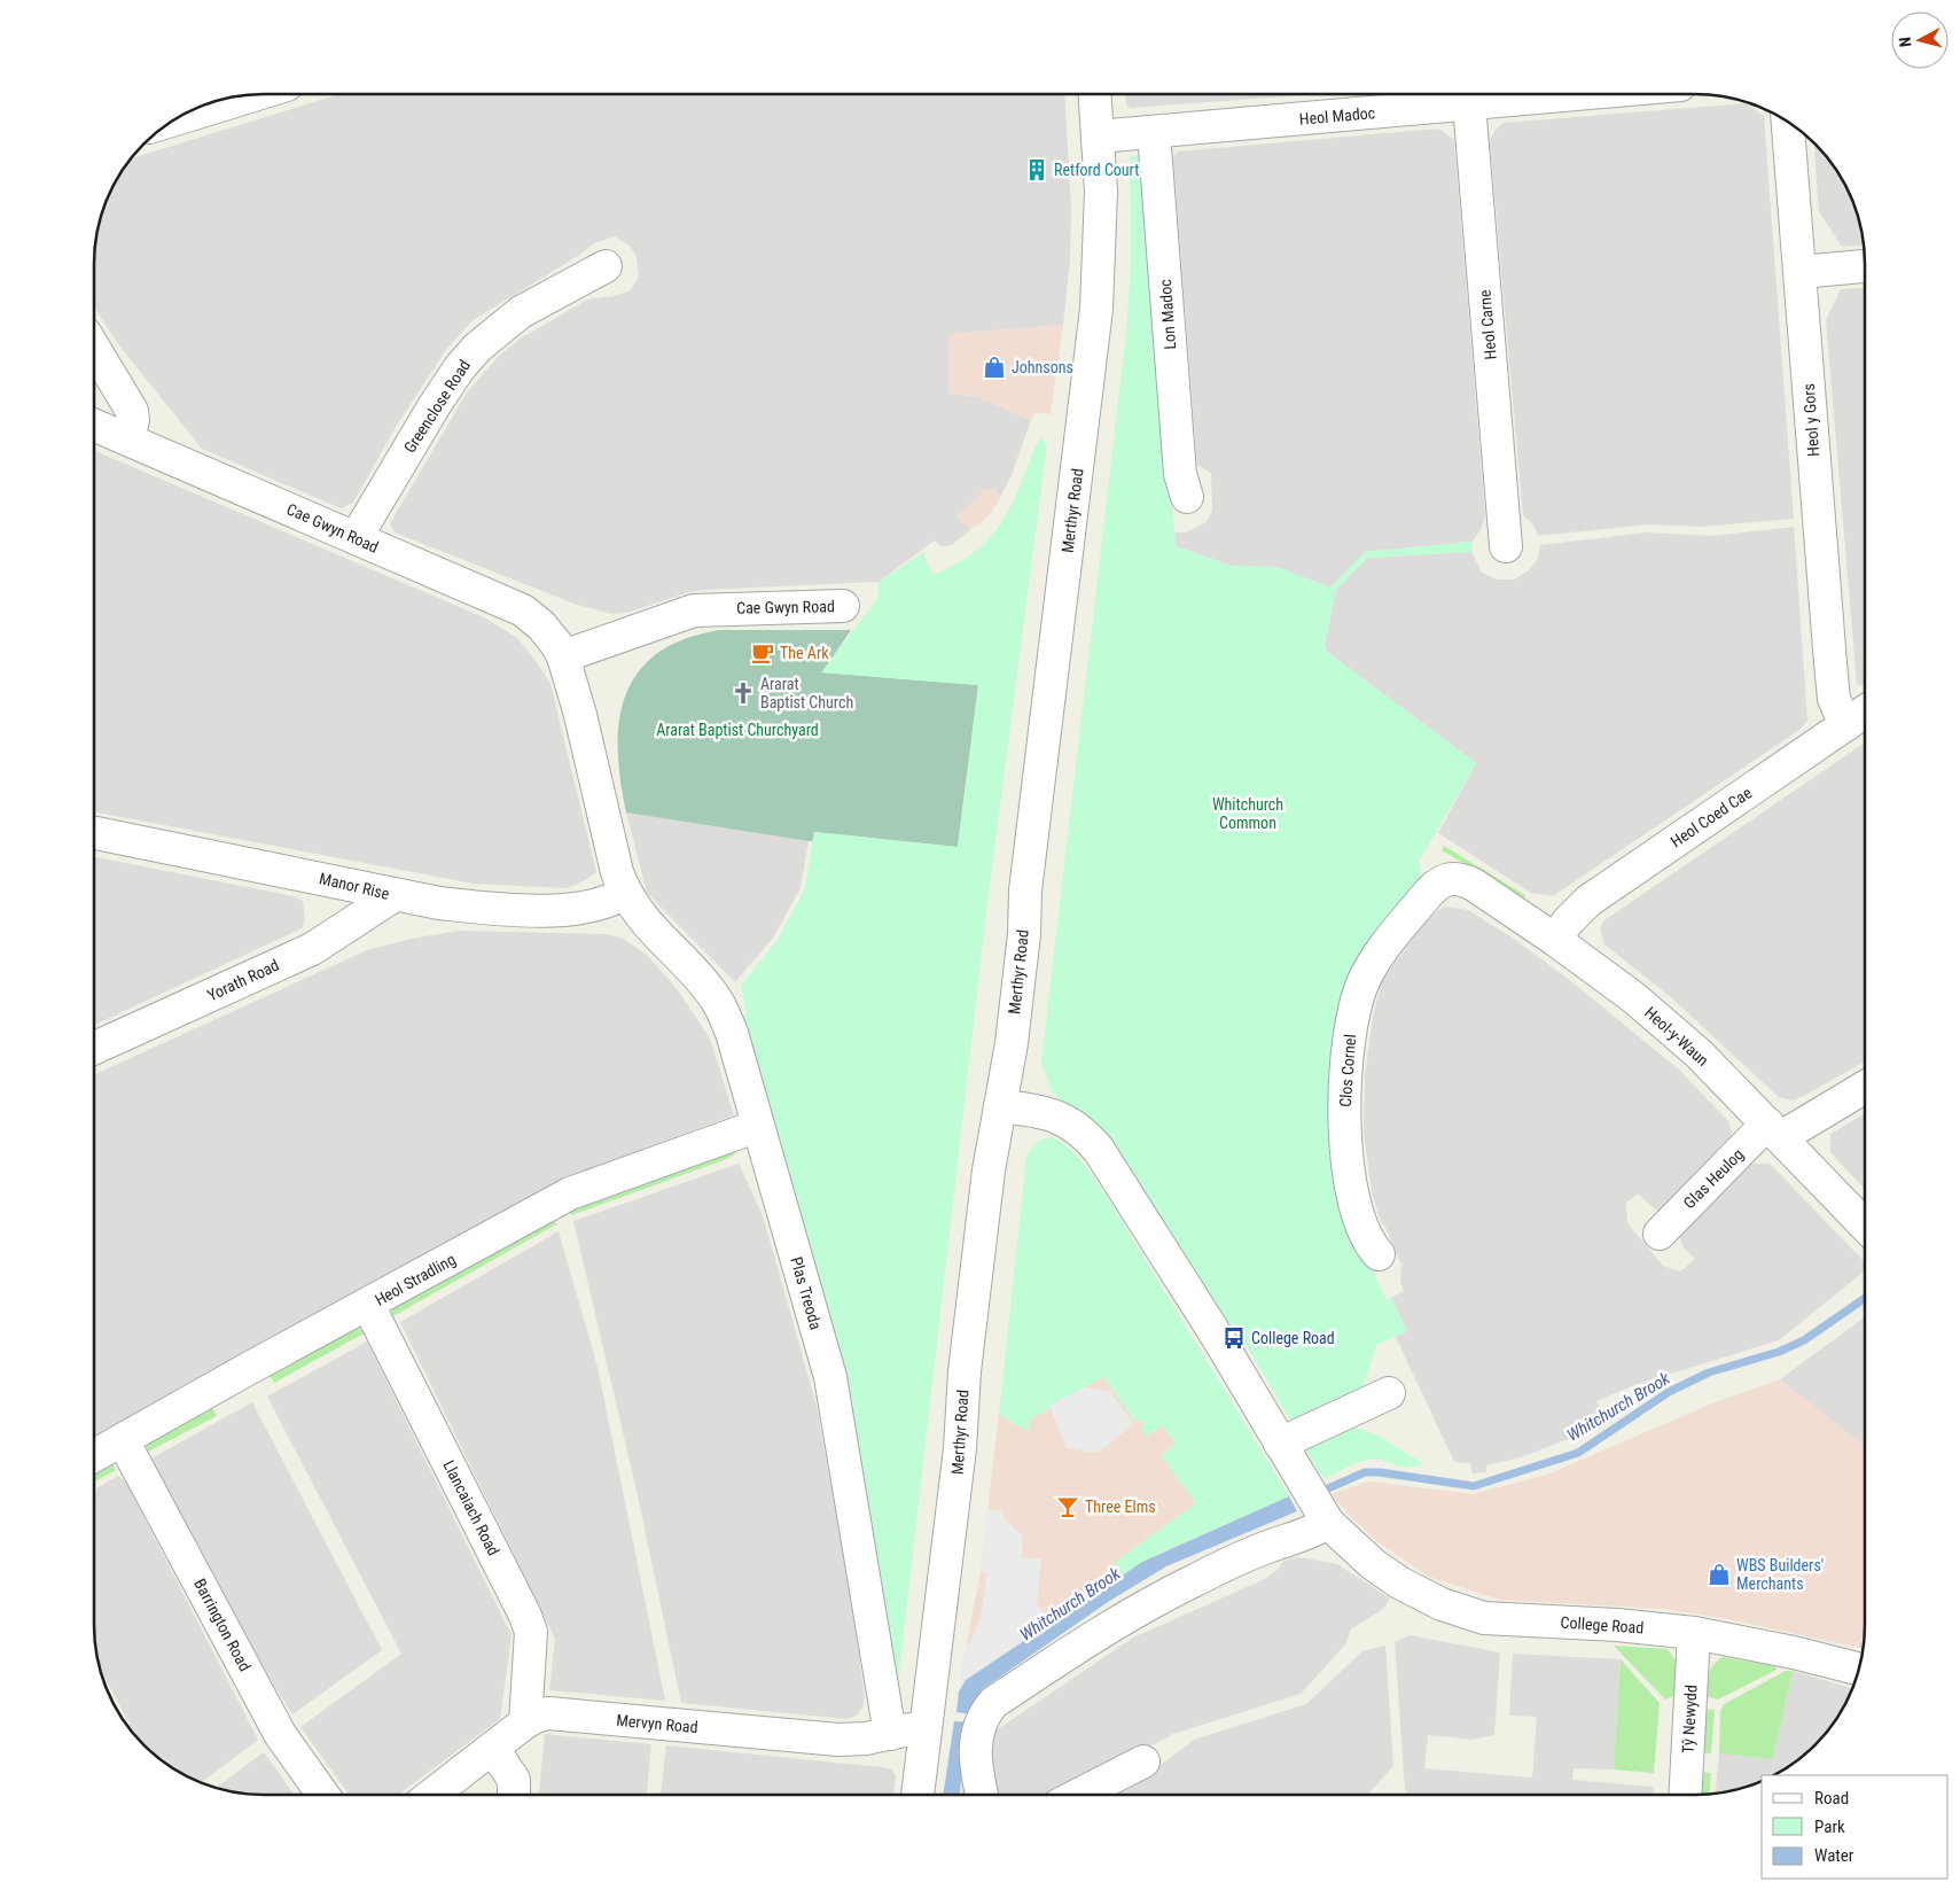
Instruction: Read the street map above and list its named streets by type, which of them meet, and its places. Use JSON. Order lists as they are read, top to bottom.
{
  "streets": {
    "street": [
      "Heol Madoc",
      "Lon Madoc",
      "Heol Carne",
      "Greenclose Road",
      "Heol y Gors",
      "Merthyr Road",
      "Cae Gwyn Road",
      "Heol Coed Cae",
      "Manor Rise",
      "Yorath Road",
      "Heol-y-Waun",
      "Clos Cornel",
      "Glas Heulog",
      "Heol Stradling",
      "Plas Treoda",
      "Llancaiach Road",
      "Barrington Road",
      "College Road",
      "Tŷ Newydd",
      "Mervyn Road"
    ]
  },
  "crossings": [
    ["Heol Madoc", "Lon Madoc"],
    ["Heol Madoc", "Heol Carne"],
    ["Heol Madoc", "Merthyr Road"],
    ["Greenclose Road", "Cae Gwyn Road"],
    ["Heol y Gors", "Heol Coed Cae"],
    ["Merthyr Road", "College Road"],
    ["Merthyr Road", "Mervyn Road"],
    ["Cae Gwyn Road", "Manor Rise"],
    ["Cae Gwyn Road", "Plas Treoda"],
    ["Heol Coed Cae", "Heol-y-Waun"],
    ["Manor Rise", "Yorath Road"],
    ["Manor Rise", "Plas Treoda"],
    ["Heol-y-Waun", "Clos Cornel"],
    ["Heol-y-Waun", "Glas Heulog"],
    ["Heol Stradling", "Plas Treoda"],
    ["Heol Stradling", "Llancaiach Road"],
    ["Heol Stradling", "Barrington Road"],
    ["Plas Treoda", "Mervyn Road"],
    ["Llancaiach Road", "Mervyn Road"],
    ["College Road", "Tŷ Newydd"]
  ],
  "water": ["Whitchurch Brook"],
  "parks": ["Ararat Baptist Churchyard", "Whitchurch Common"],
  "places": {
    "building": ["Retford Court"],
    "shop": ["Johnsons", "WBS Builders' Merchants"],
    "cafe": ["The Ark"],
    "church": ["Ararat Baptist Church"],
    "bus stop": ["College Road"],
    "bar": ["Three Elms"]
  },
  "legend": ["Road", "Park", "Water"],
  "north": "left"
}
